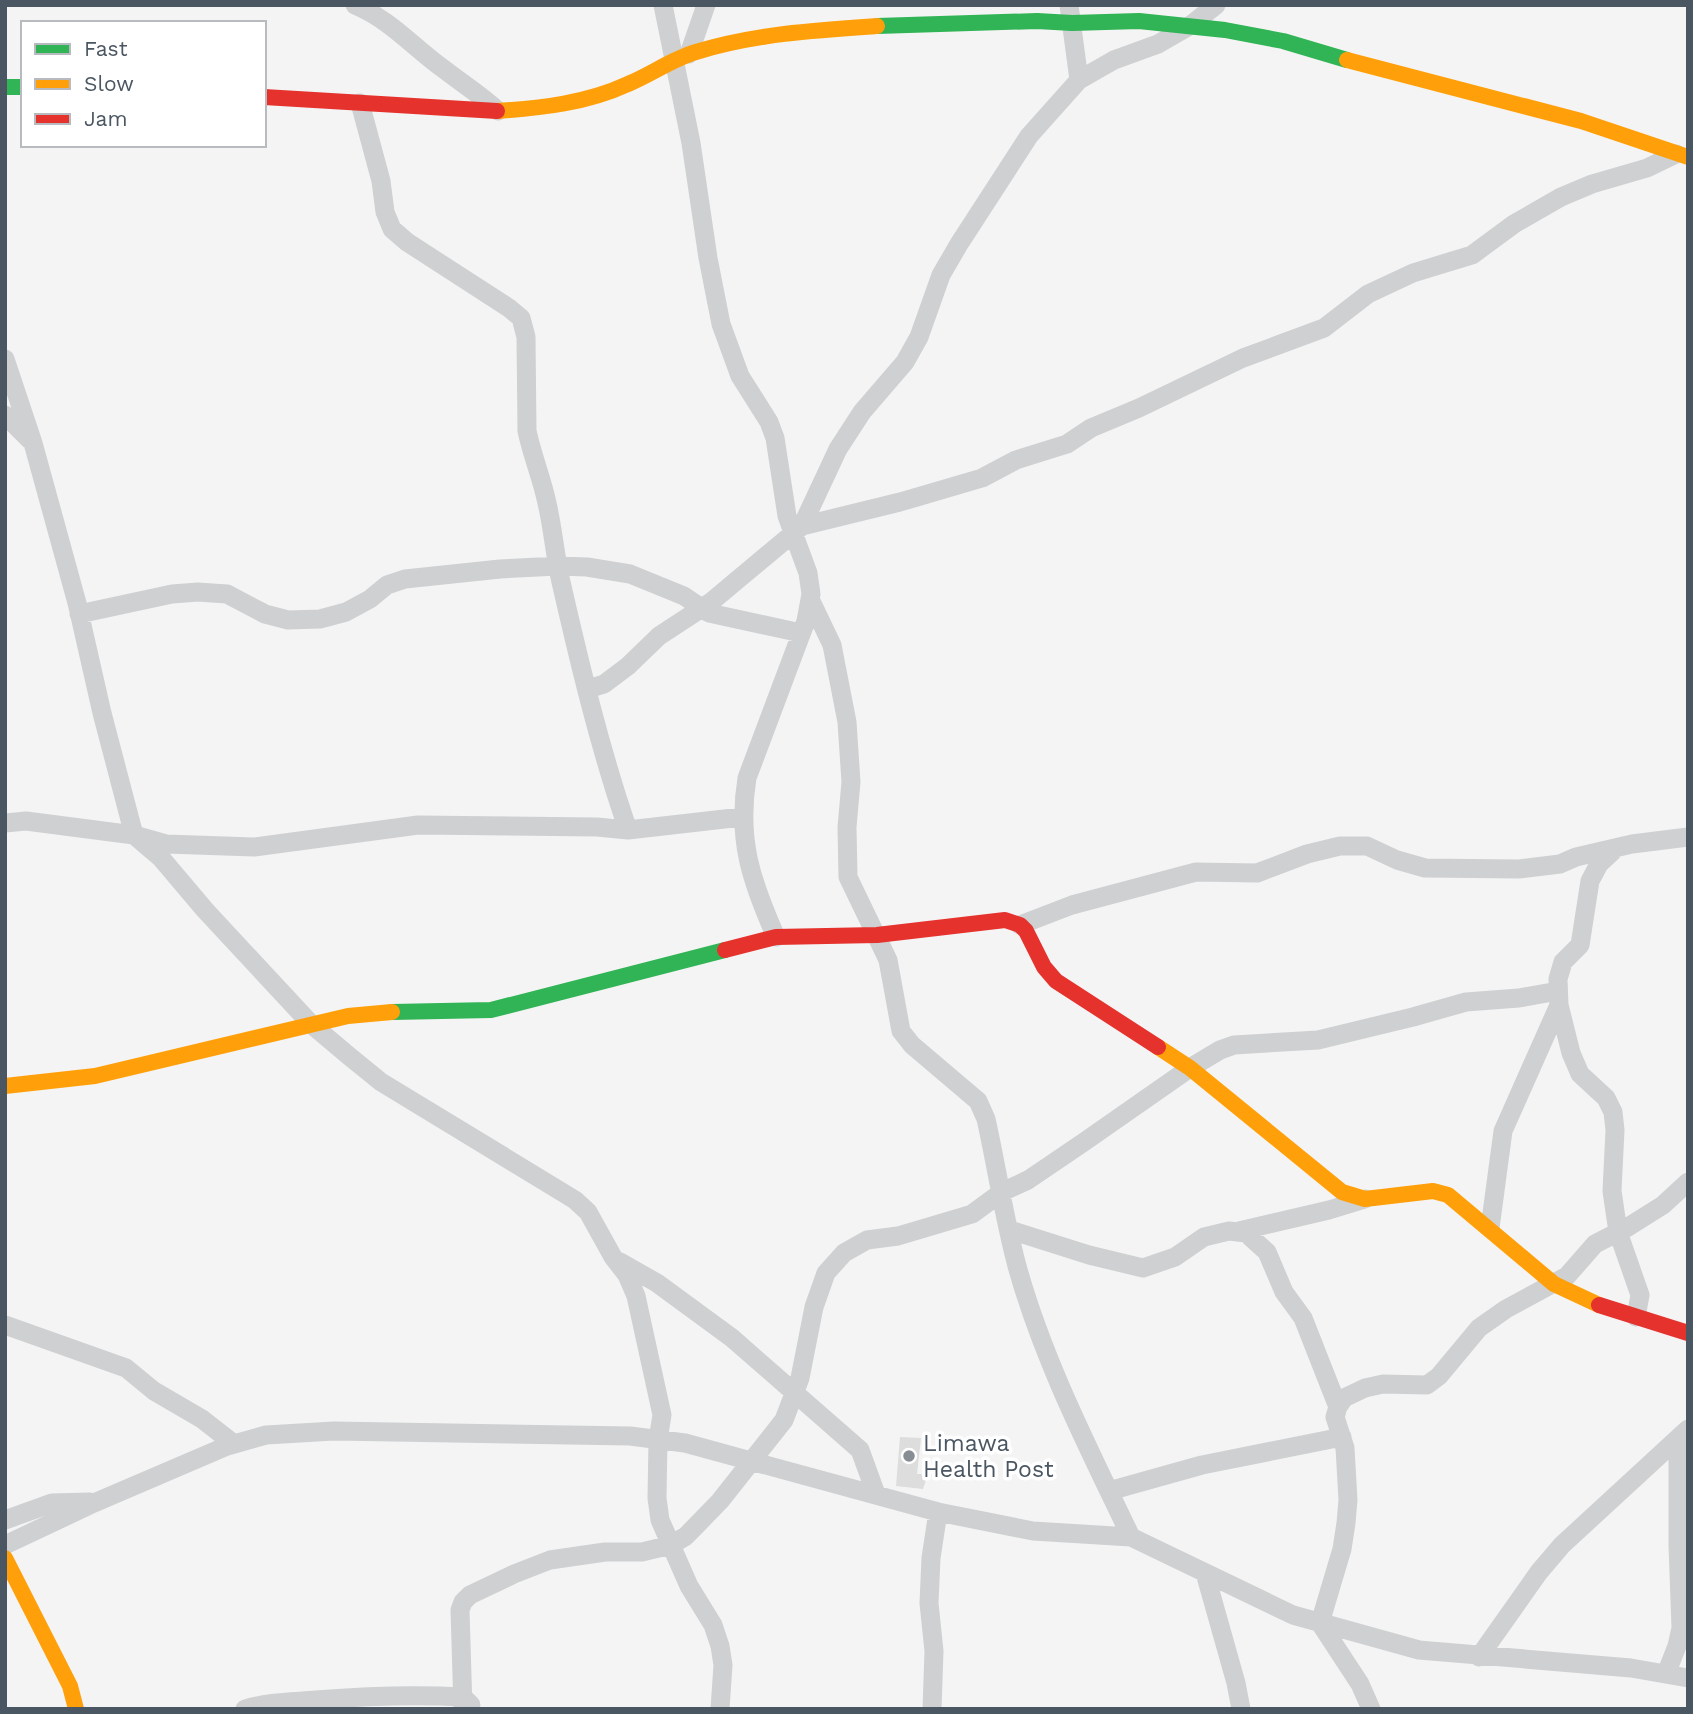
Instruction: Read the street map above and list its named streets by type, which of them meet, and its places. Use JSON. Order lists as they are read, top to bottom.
{
  "places": ["Limawa Health Post"],
  "legend": ["Fast", "Slow", "Jam"]
}
